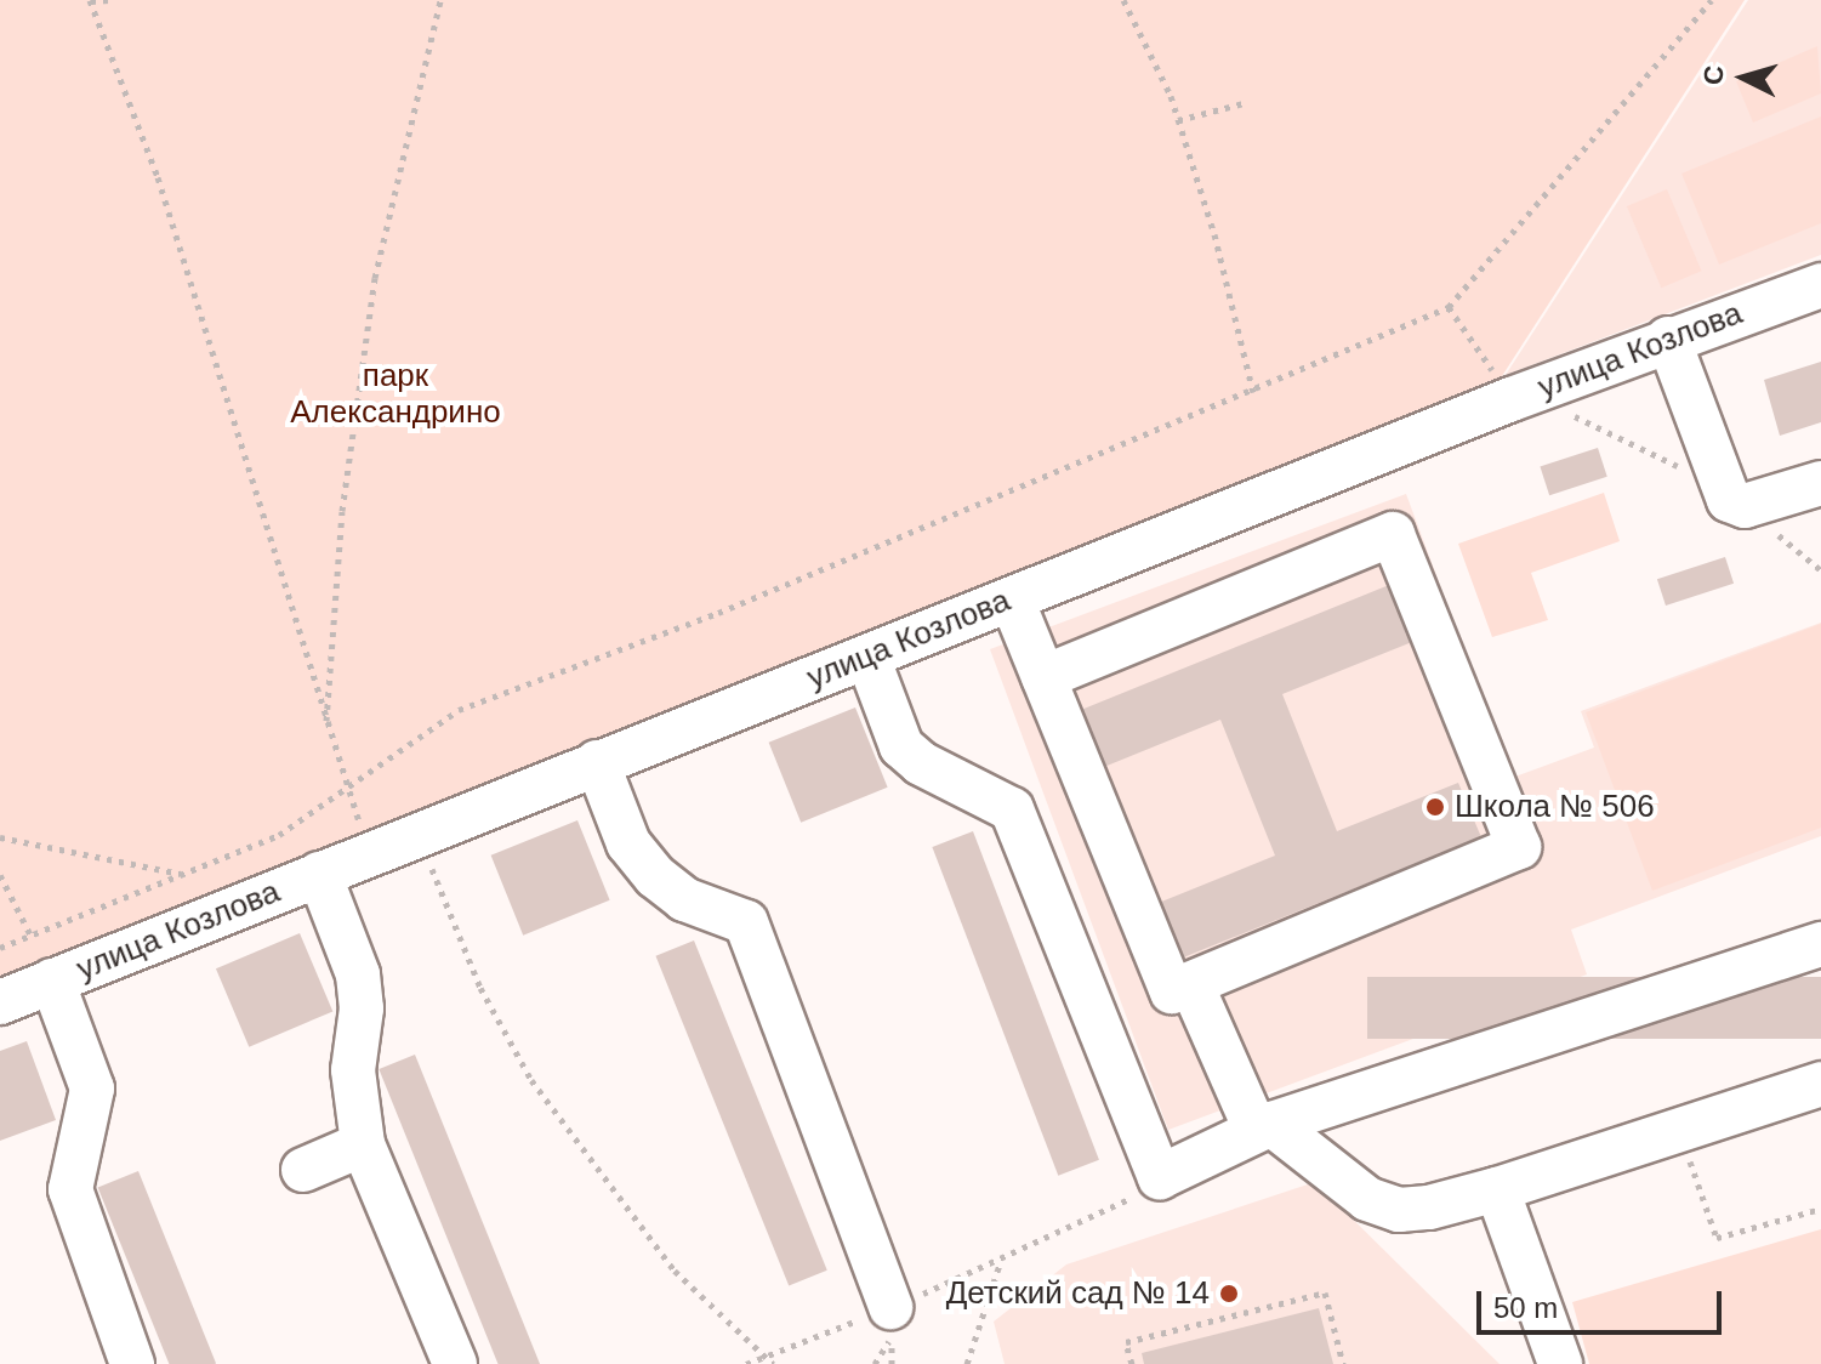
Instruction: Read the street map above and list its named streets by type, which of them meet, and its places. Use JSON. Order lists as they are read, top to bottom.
{
  "streets": {
    "street": ["улица Козлова"]
  },
  "parks": ["парк Александрино"],
  "places": ["Школа № 506", "Детский сад № 14"],
  "scale_bar": "50 m",
  "north": "left"
}
